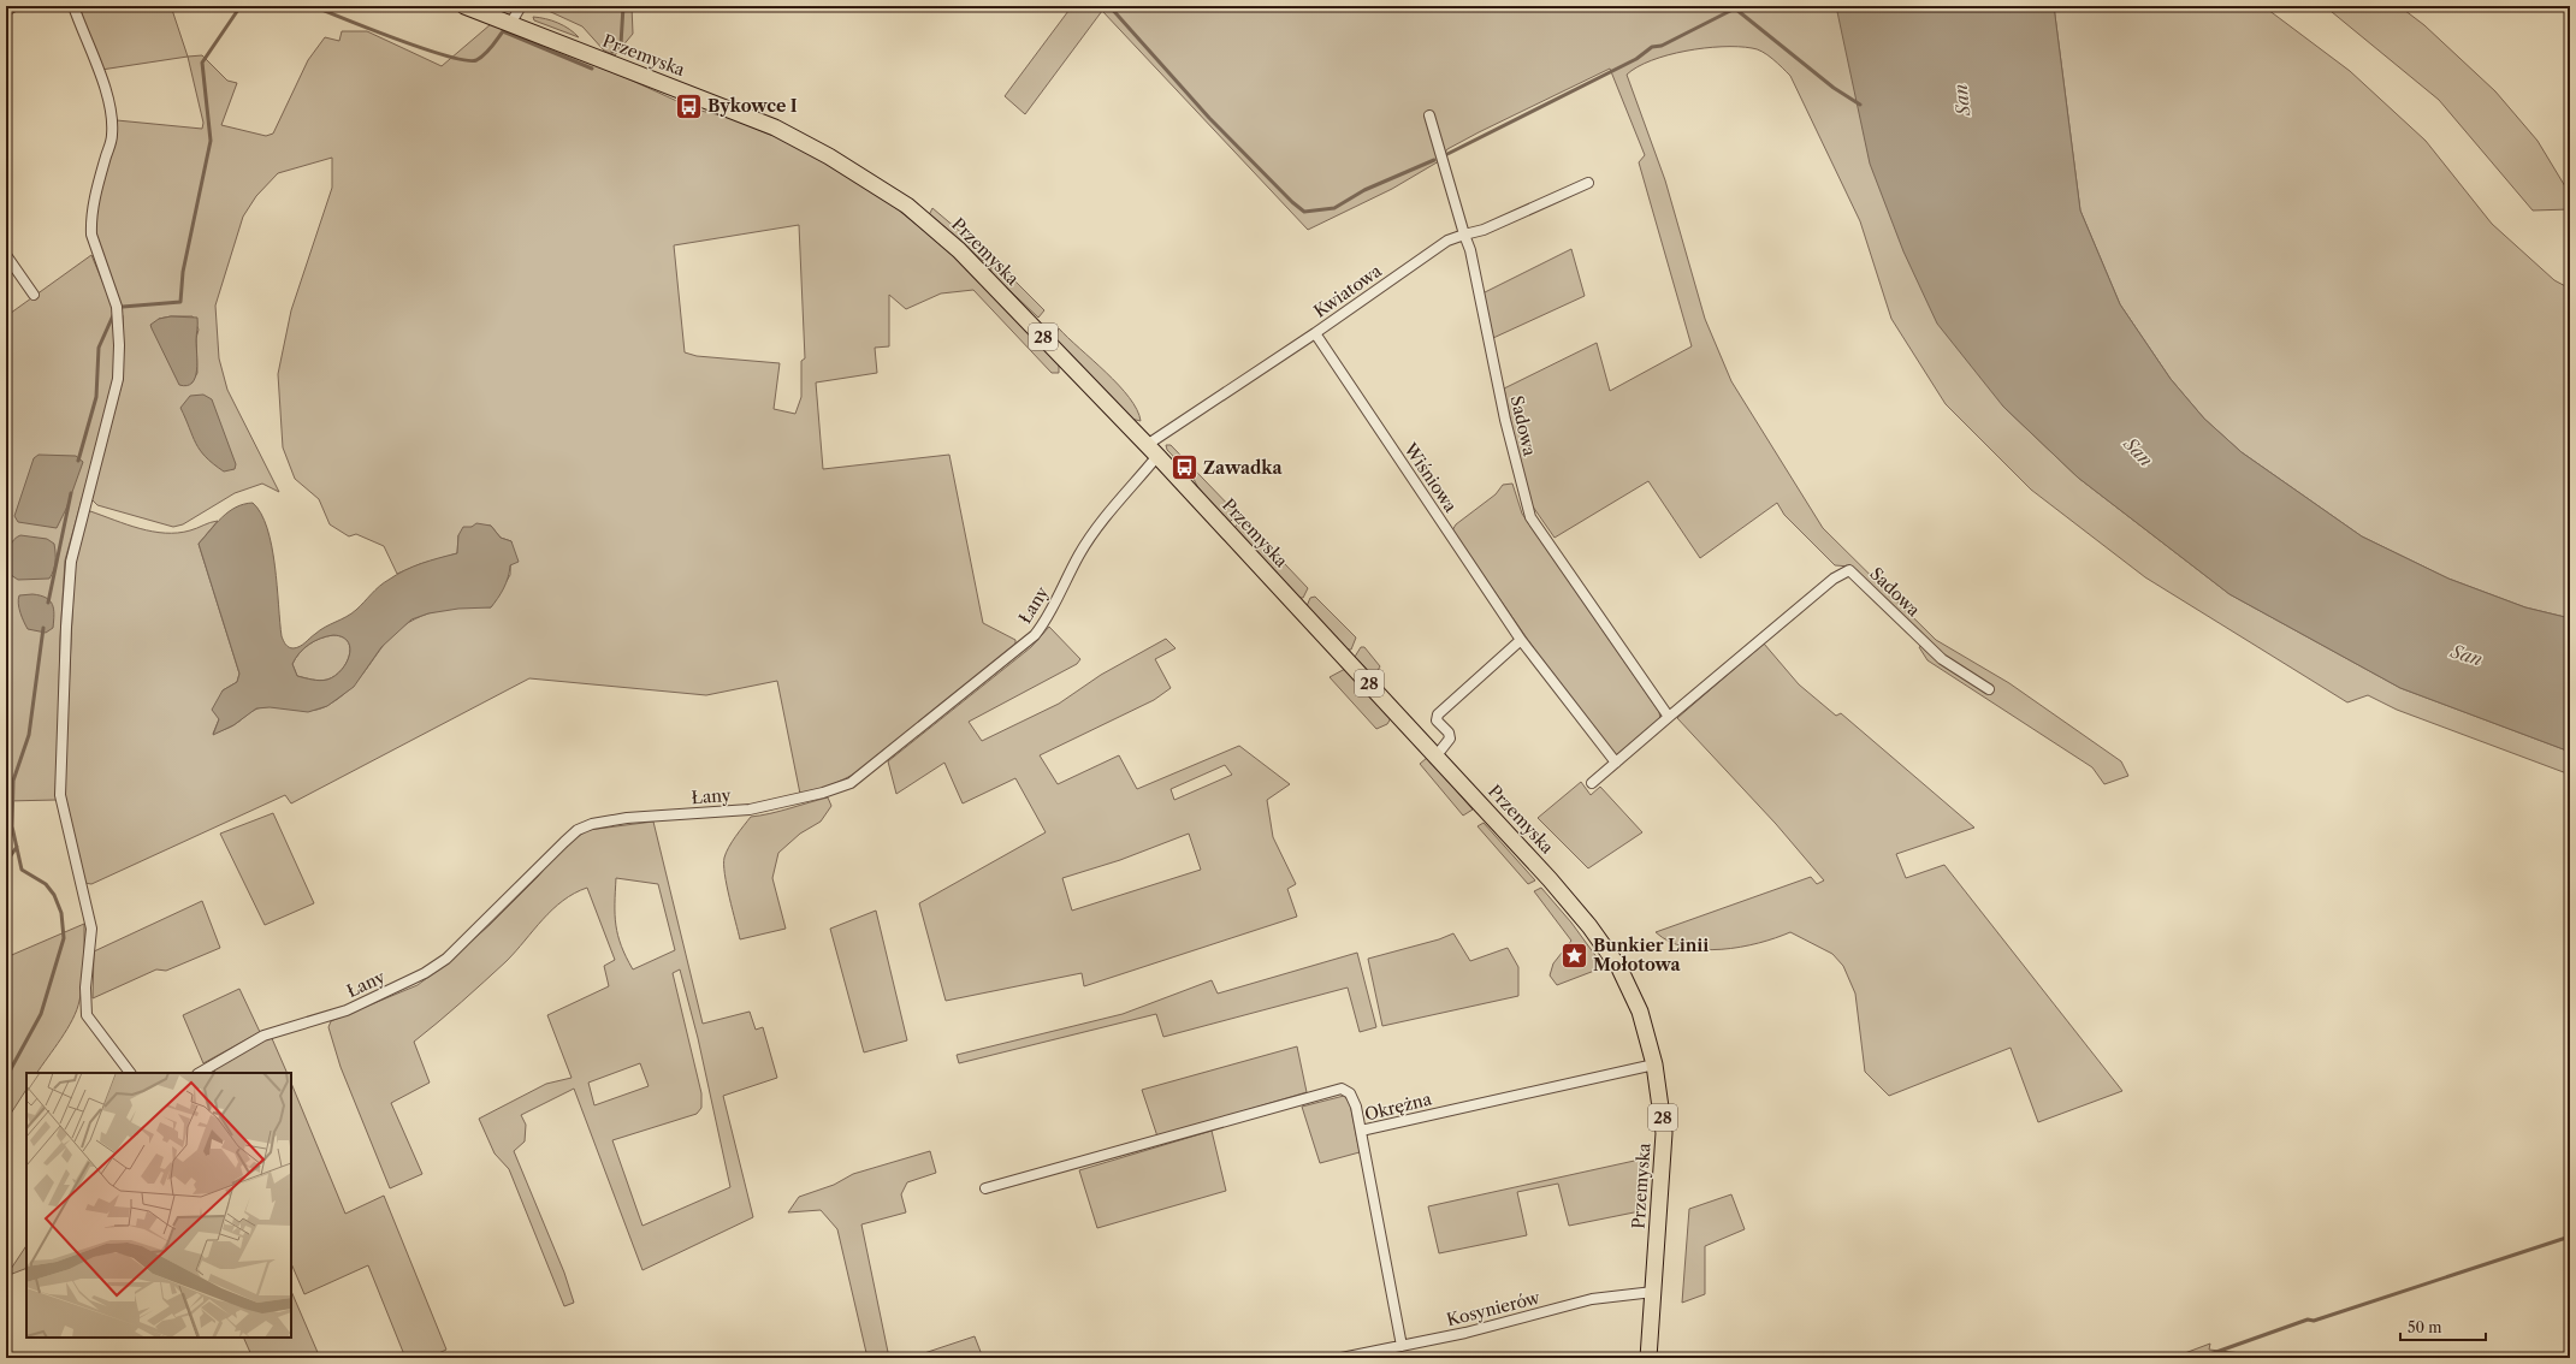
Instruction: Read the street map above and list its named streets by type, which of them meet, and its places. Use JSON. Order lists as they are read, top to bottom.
{
  "streets": {
    "main road": ["Przemyska", "28"],
    "street": [
      "Kwiatowa",
      "Sadowa",
      "Wiśniowa",
      "Łany",
      "Okrężna",
      "Kosynierów"
    ]
  },
  "crossings": [
    ["Przemyska", "Kwiatowa"],
    ["Przemyska", "Łany"],
    ["Przemyska", "Okrężna"],
    ["Przemyska", "Kosynierów"],
    ["Kwiatowa", "Sadowa"],
    ["Kwiatowa", "Wiśniowa"],
    ["Kwiatowa", "Łany"],
    ["Sadowa", "Wiśniowa"],
    ["Okrężna", "Kosynierów"]
  ],
  "water": ["San"],
  "places": {
    "bus stop": ["Bykowce I", "Zawadka"],
    "place": ["Bunkier Linii Mołotowa"]
  },
  "scale_bar": "50 m"
}
